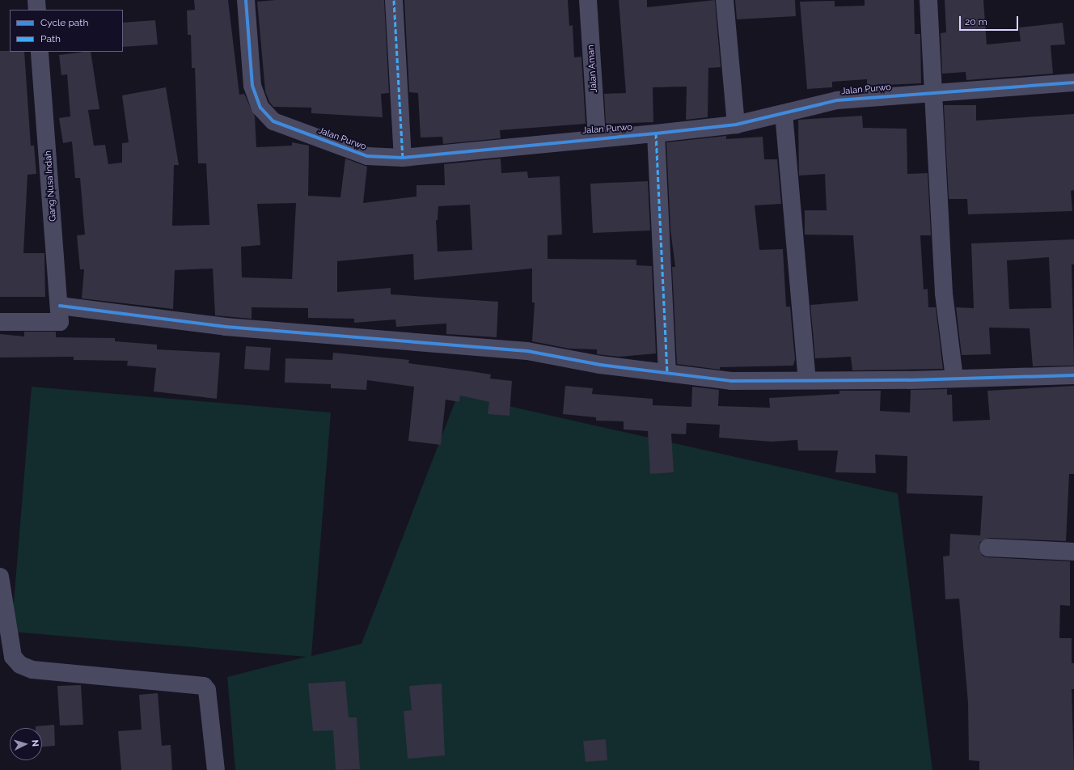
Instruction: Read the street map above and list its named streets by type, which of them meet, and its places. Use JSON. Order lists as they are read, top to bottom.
{
  "streets": {
    "street": ["Jalan Aman", "Jalan Purwo", "Gang Nusa Indah"]
  },
  "crossings": [
    ["Jalan Aman", "Jalan Purwo"]
  ],
  "legend": ["Cycle path", "Path"],
  "scale_bar": "20 m",
  "north": "right"
}
